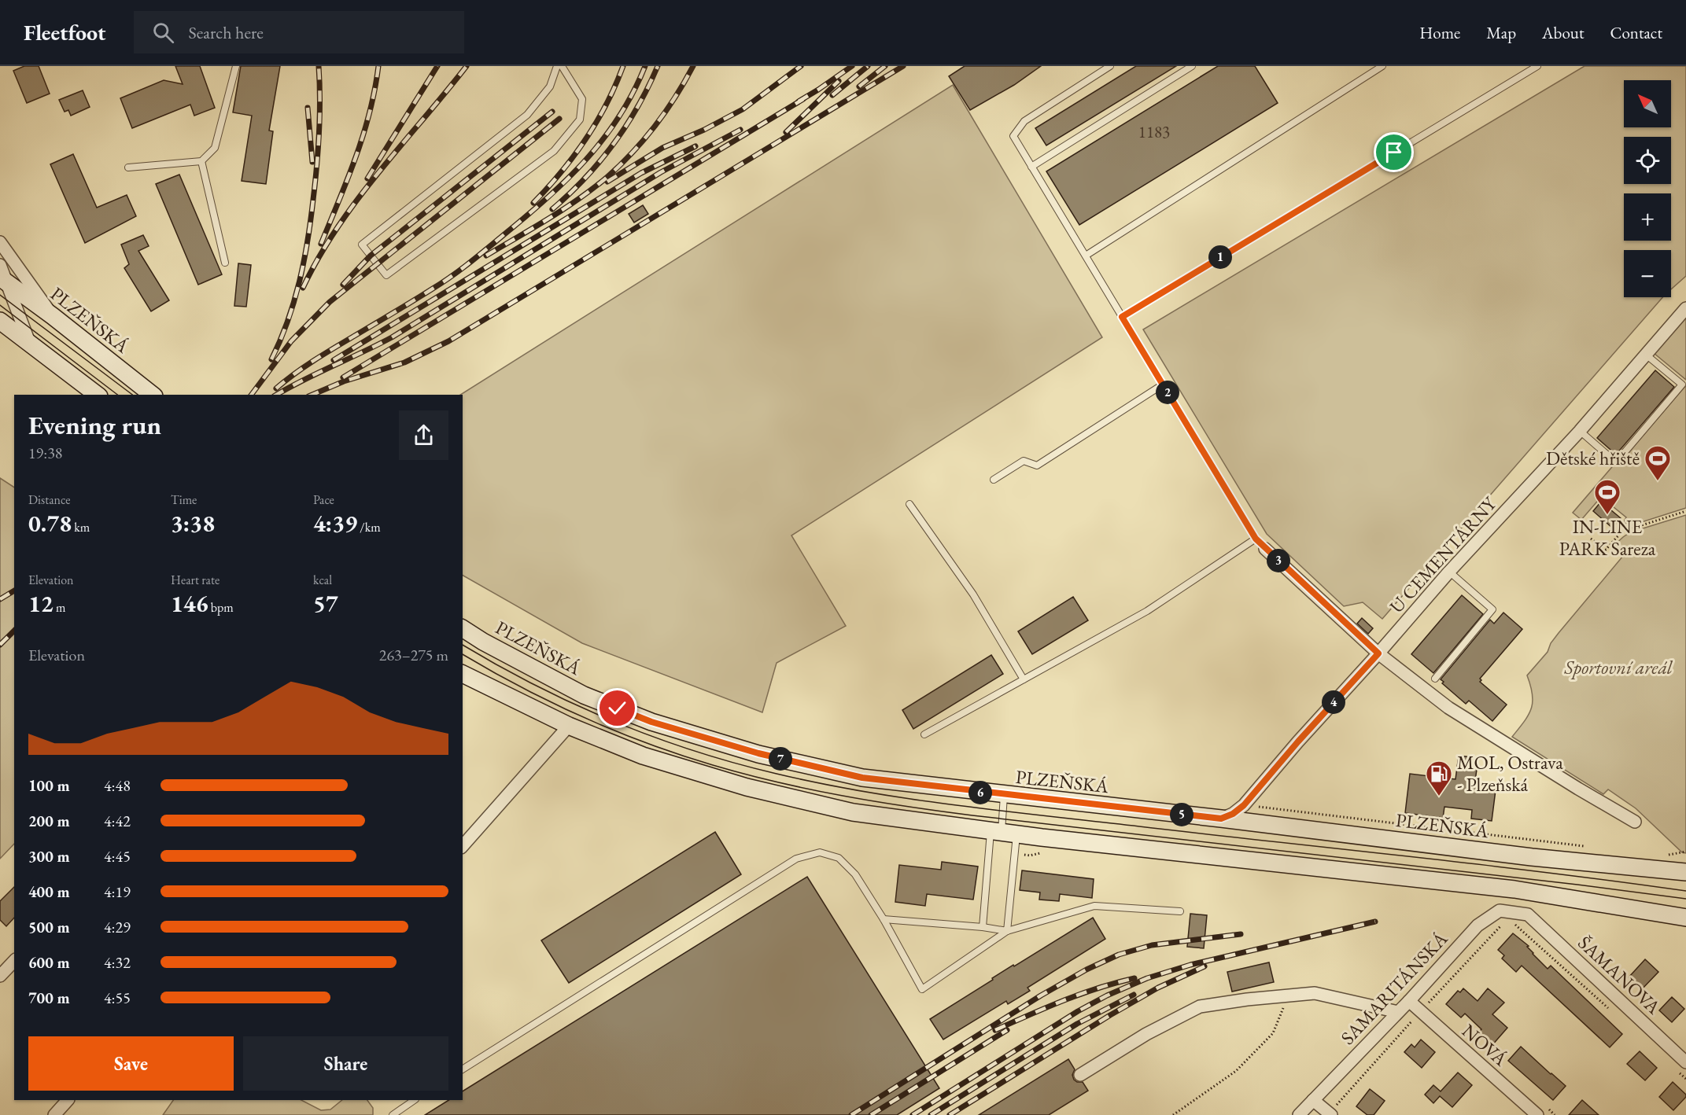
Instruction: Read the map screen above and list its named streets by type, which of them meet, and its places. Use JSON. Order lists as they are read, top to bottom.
{
  "streets": {
    "main road": ["PLZEŇSKÁ"],
    "street": [
      "U CEMENTÁRNY",
      "ŠAMANOVA",
      "SAMARITÁNSKÁ",
      "NOVÁ"
    ]
  },
  "crossings": [
    ["PLZEŇSKÁ", "U CEMENTÁRNY"],
    ["ŠAMANOVA", "SAMARITÁNSKÁ"],
    ["SAMARITÁNSKÁ", "NOVÁ"]
  ],
  "parks": ["Sportovní areál"],
  "places": {
    "sports": ["Dětské hřiště", "IN-LINE PARK Sareza"],
    "fuel station": ["MOL, Ostrava - Plzeňská"]
  },
  "house_numbers": ["1183"],
  "north": "top left",
  "page": {
    "header": "Fleetfoot",
    "search": "Search here",
    "nav": [
      "Home",
      "Map",
      "About",
      "Contact"
    ],
    "map_buttons": ["+", "−"],
    "pins": [
      "1",
      "2",
      "3",
      "4",
      "7",
      "6",
      "5"
    ],
    "heading": ["Evening run", "19:38"],
    "stats": [
      ["Distance", "0.78 km"],
      ["Time", "3:38"],
      ["Pace", "4:39 /km"],
      ["Elevation", "12 m"],
      ["Heart rate", "146 bpm"],
      ["kcal", "57"]
    ],
    "chart": ["Elevation", "263–275 m"],
    "list": [
      {
        "name": "100 m",
        "note": "4:48"
      },
      {
        "name": "200 m",
        "note": "4:42"
      },
      {
        "name": "300 m",
        "note": "4:45"
      },
      {
        "name": "400 m",
        "note": "4:19"
      },
      {
        "name": "500 m",
        "note": "4:29"
      },
      {
        "name": "600 m",
        "note": "4:32"
      },
      {
        "name": "700 m",
        "note": "4:55"
      }
    ],
    "buttons": ["Save", "Share"]
  }
}
